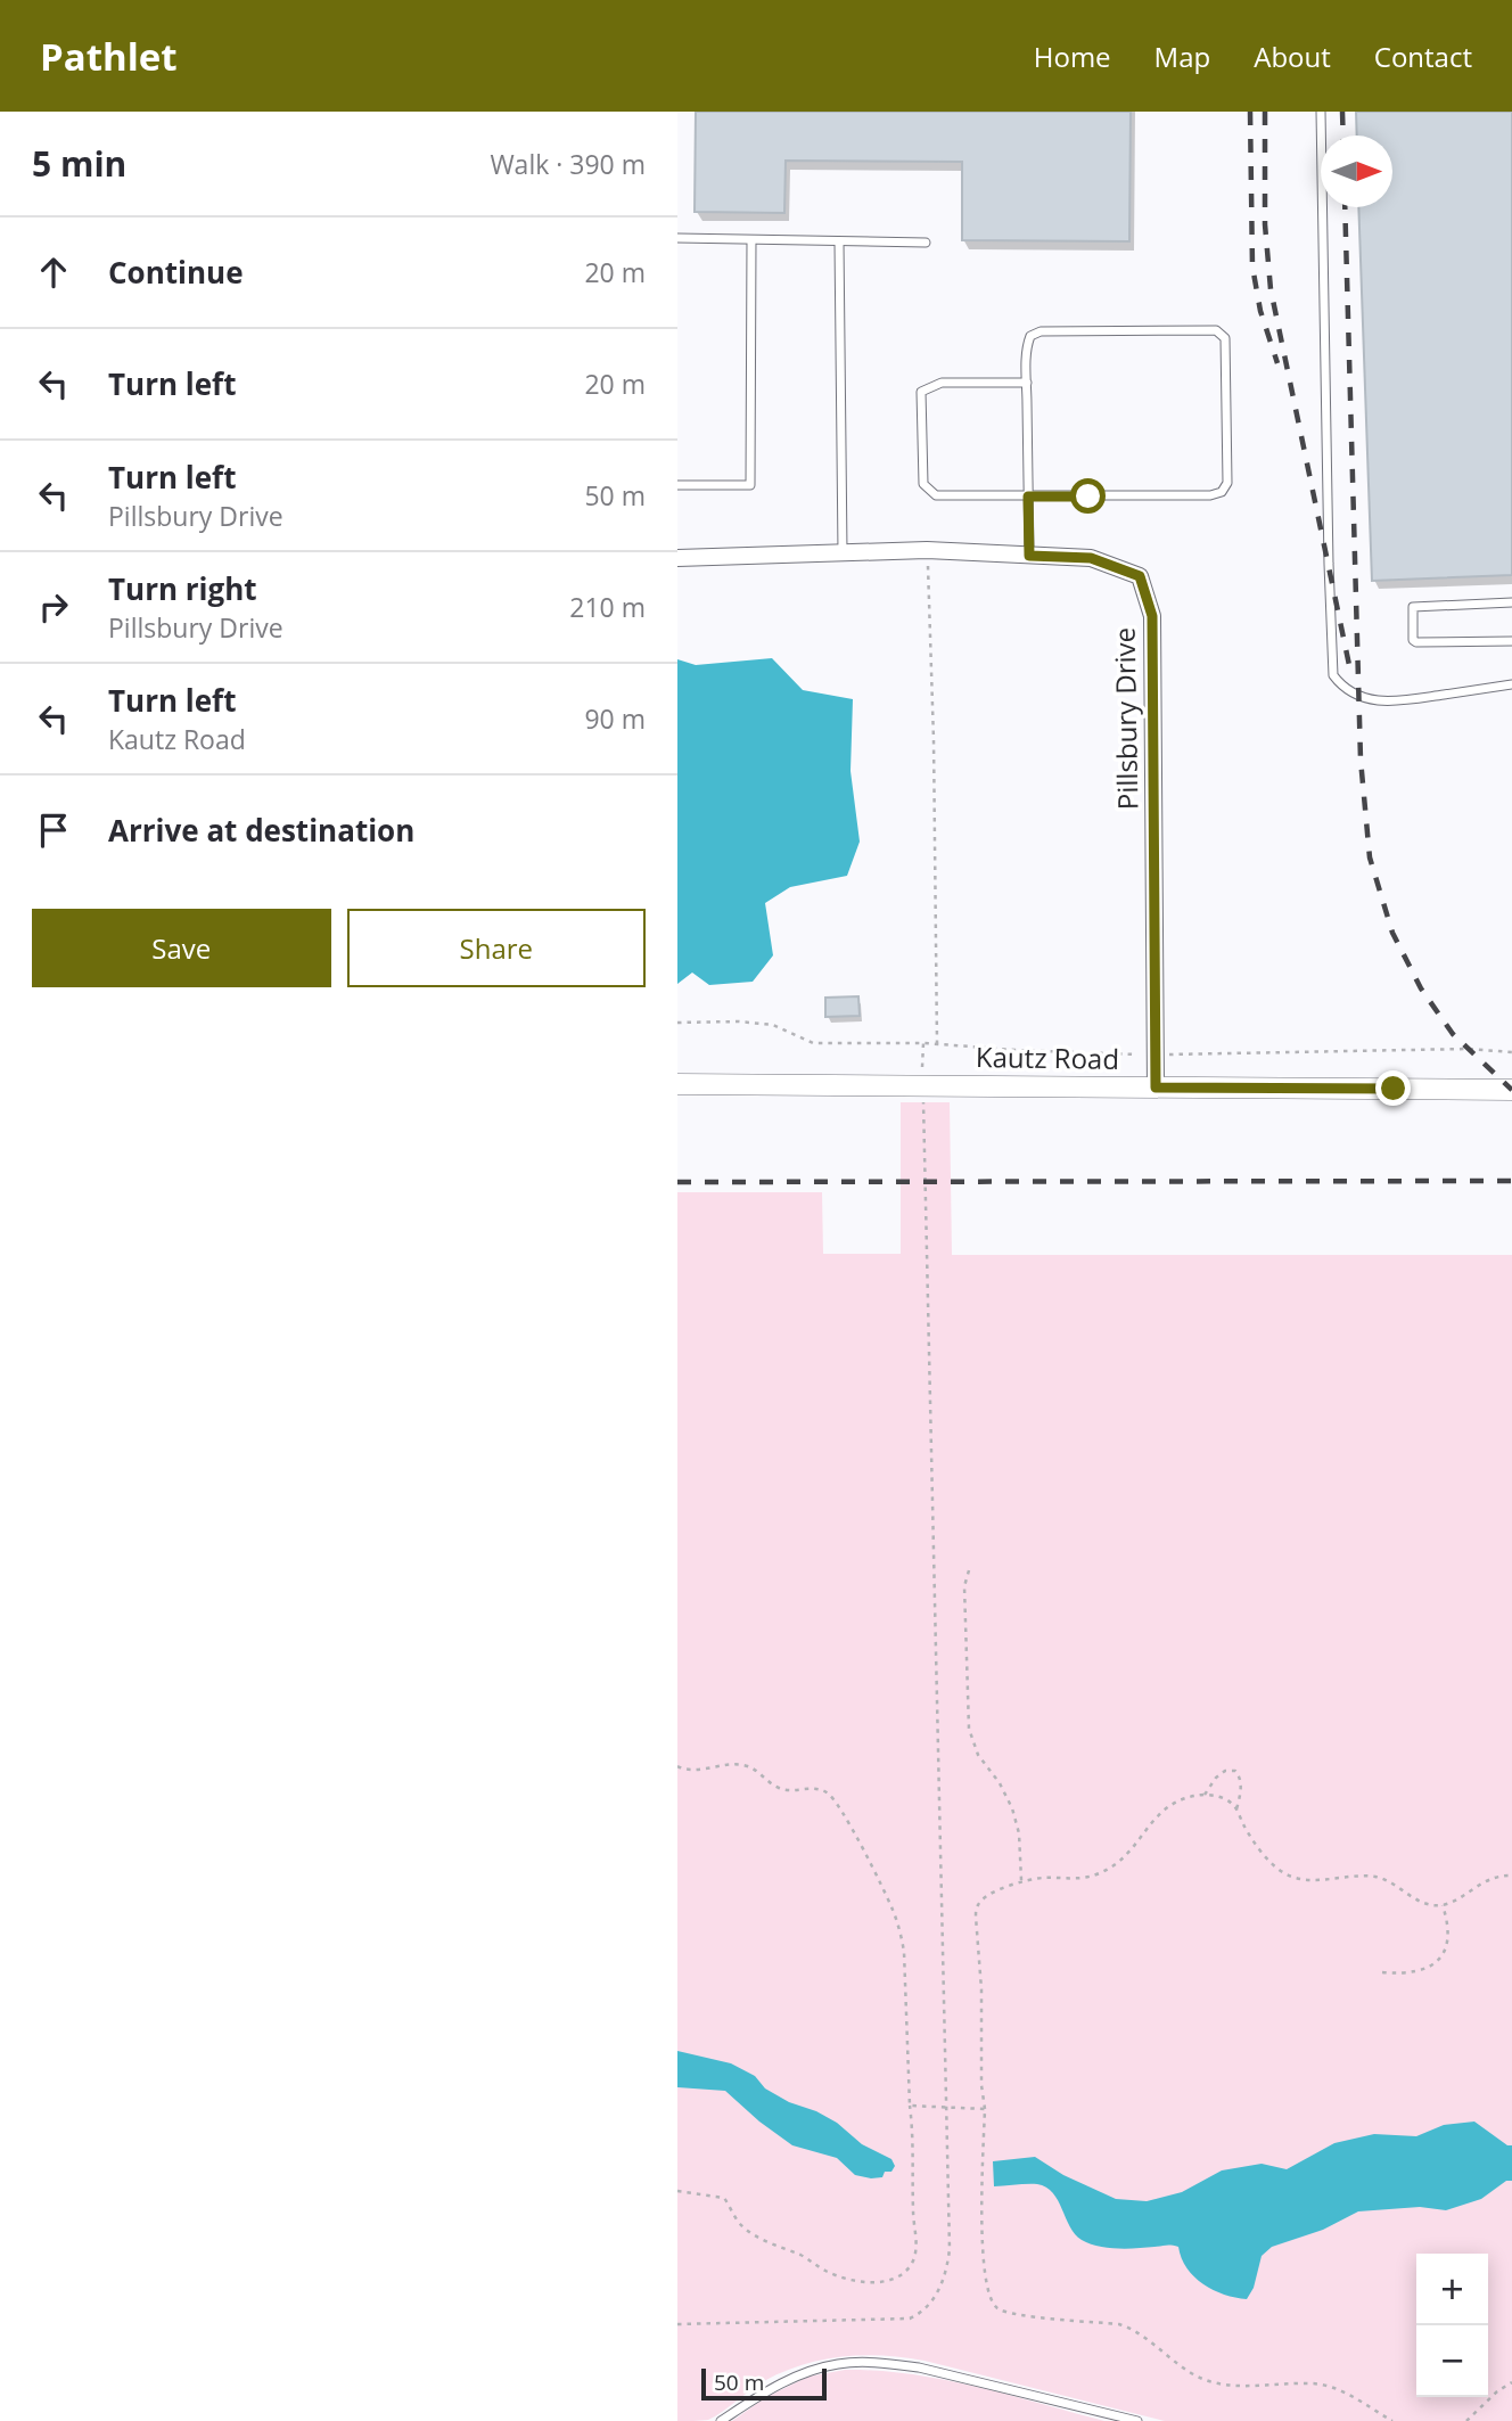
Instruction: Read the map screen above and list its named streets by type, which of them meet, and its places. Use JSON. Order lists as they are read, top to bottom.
{
  "streets": {
    "street": ["Pillsbury Drive", "Kautz Road"]
  },
  "crossings": [
    ["Pillsbury Drive", "Kautz Road"]
  ],
  "scale_bar": "50 m",
  "north": "right",
  "page": {
    "header": "Pathlet",
    "nav": [
      "Home",
      "Map",
      "About",
      "Contact"
    ],
    "heading": ["5 min", "Walk · 390 m"],
    "list": [
      ["Continue", "20 m"],
      ["Turn left", "20 m"],
      ["Turn left", "Pillsbury Drive", "50 m"],
      ["Turn right", "Pillsbury Drive", "210 m"],
      ["Turn left", "Kautz Road", "90 m"],
      "Arrive at destination"
    ],
    "buttons": ["Save", "Share"],
    "map_buttons": ["+", "−"],
    "scale": "50 m"
  }
}
